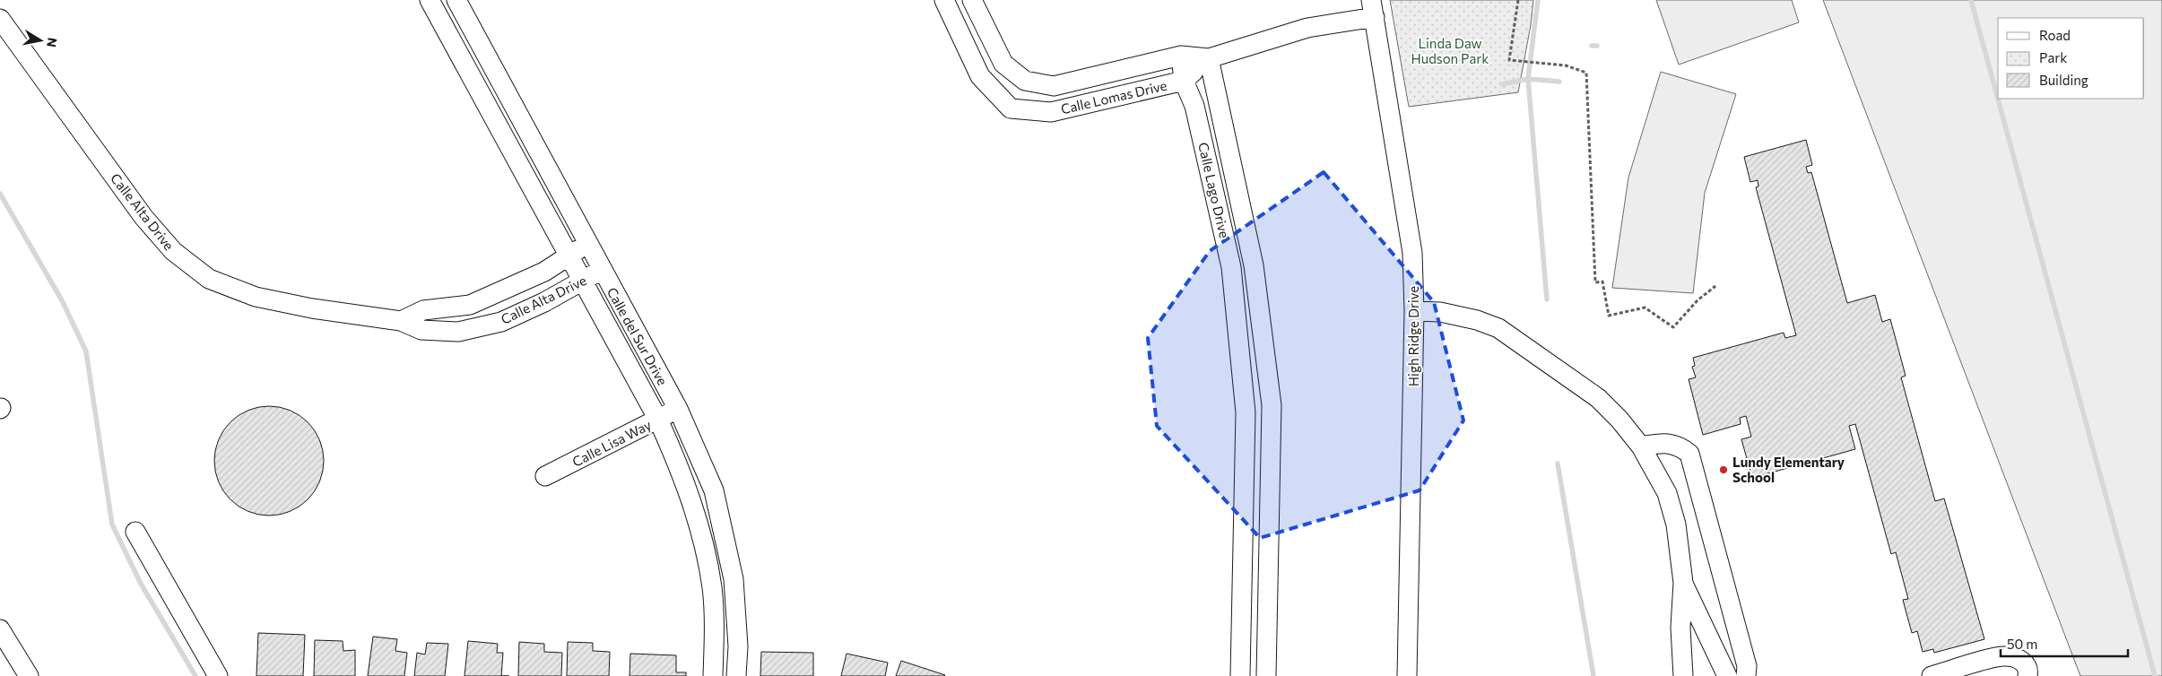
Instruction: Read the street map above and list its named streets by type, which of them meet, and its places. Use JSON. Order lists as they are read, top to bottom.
{
  "streets": {
    "street": [
      "Calle Lomas Drive",
      "Calle Lago Drive",
      "Calle Alta Drive",
      "Calle del Sur Drive",
      "High Ridge Drive",
      "Calle Lisa Way"
    ]
  },
  "crossings": [
    ["Calle Lomas Drive", "Calle Lago Drive"],
    ["Calle Lomas Drive", "High Ridge Drive"],
    ["Calle Alta Drive", "Calle del Sur Drive"],
    ["Calle del Sur Drive", "Calle Lisa Way"]
  ],
  "parks": ["Linda Daw Hudson Park"],
  "places": ["Lundy Elementary School"],
  "legend": ["Road", "Park", "Building"],
  "scale_bar": "50 m",
  "north": "right"
}
